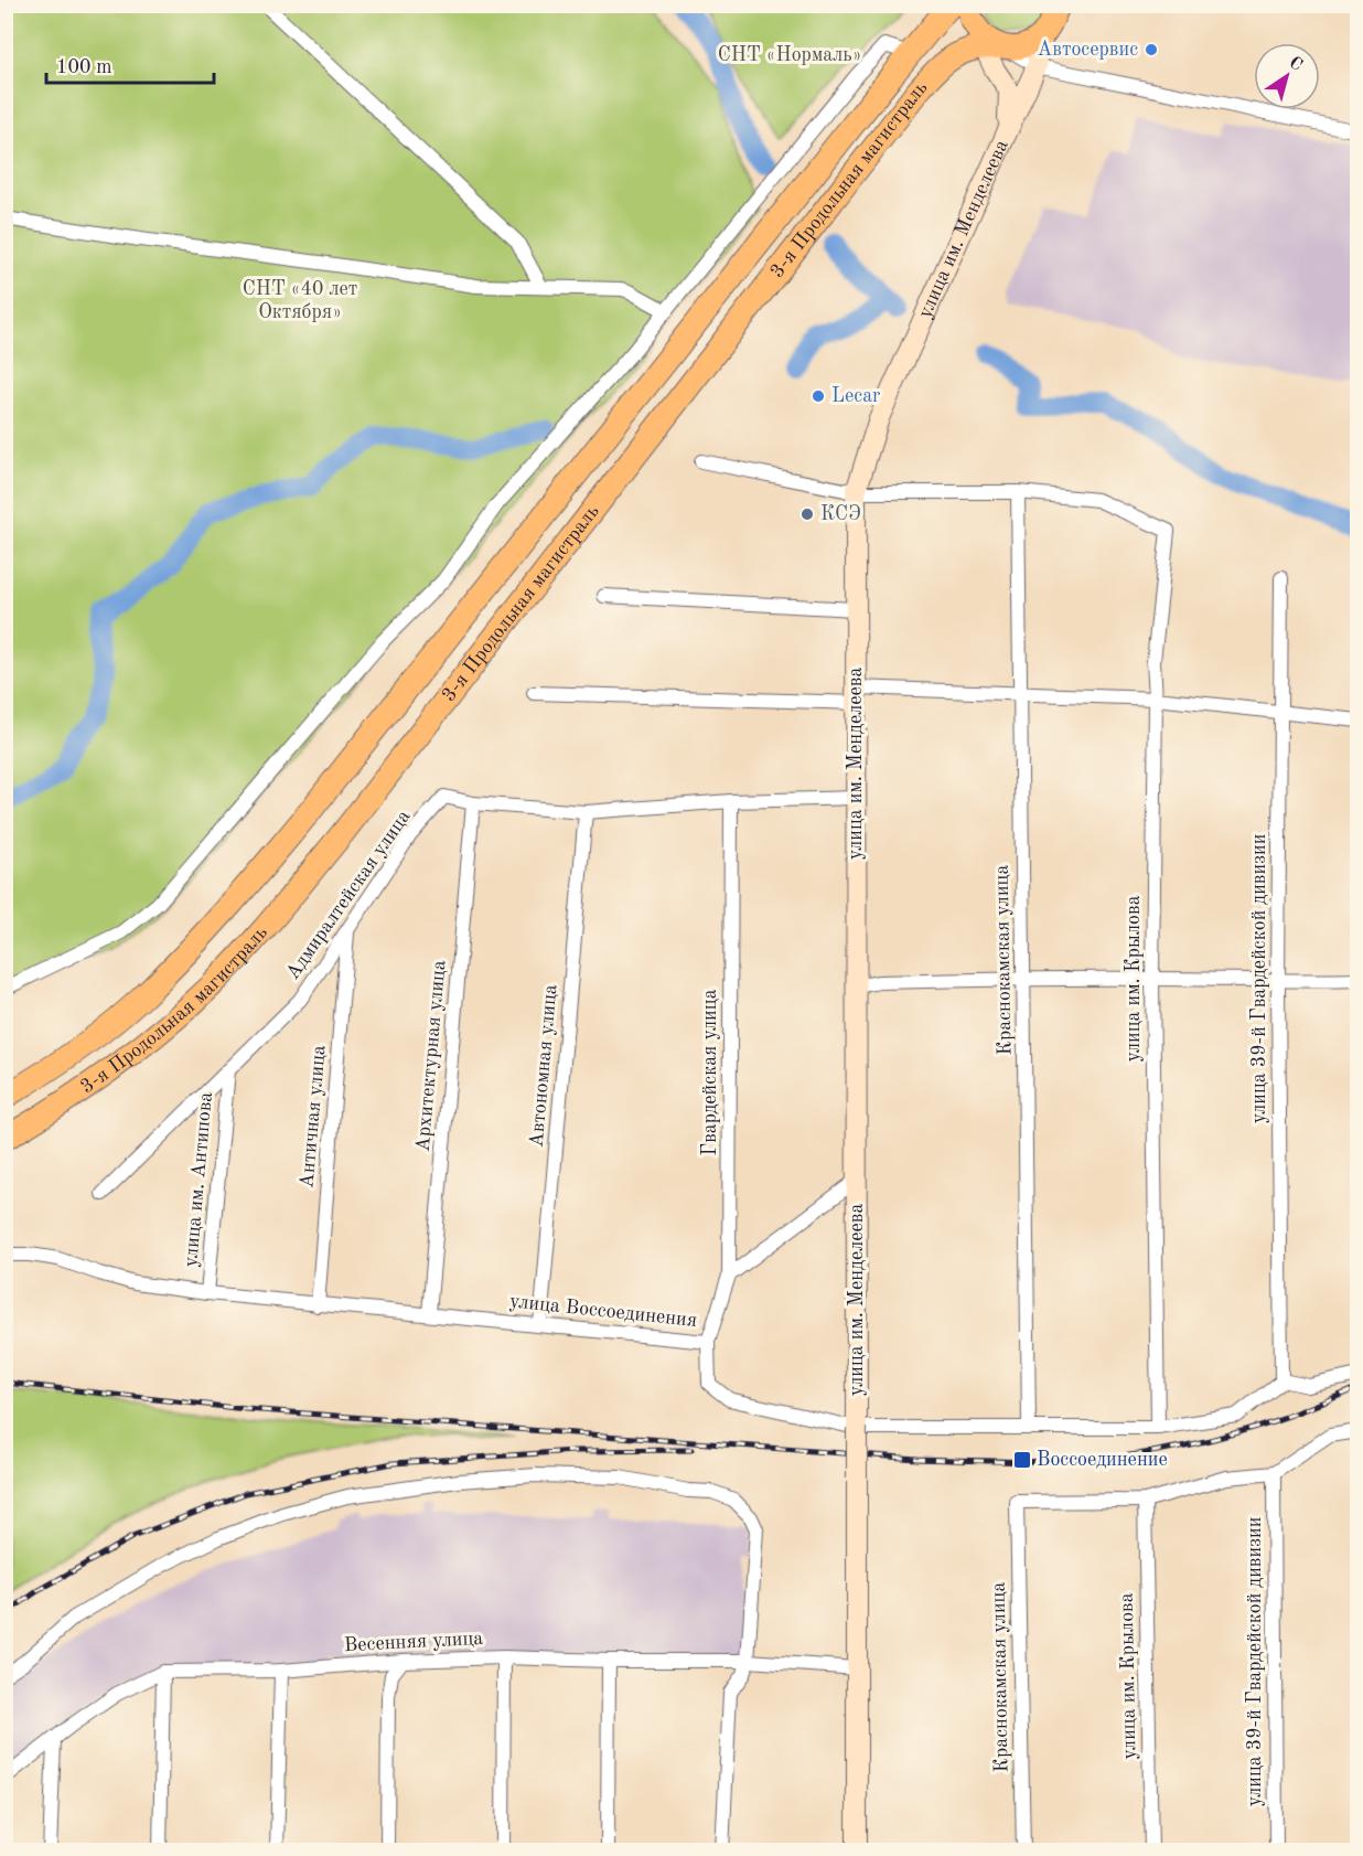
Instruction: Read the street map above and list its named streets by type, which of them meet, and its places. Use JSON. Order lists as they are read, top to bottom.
{
  "streets": {
    "highway": ["3-я Продольная магистраль"],
    "main road": ["улица им. Менделеева"],
    "street": [
      "Адмиралтейская улица",
      "Краснокамская улица",
      "улица им. Крылова",
      "улица 39-й Гвардейской дивизии",
      "Архитектурная улица",
      "Автономная улица",
      "Гвардейская улица",
      "Античная улица",
      "улица им. Антипова",
      "улица Воссоединения",
      "Весенняя улица"
    ]
  },
  "crossings": [
    ["3-я Продольная магистраль", "улица им. Менделеева"],
    ["улица им. Менделеева", "Адмиралтейская улица"],
    ["улица им. Менделеева", "улица Воссоединения"],
    ["улица им. Менделеева", "Весенняя улица"],
    ["Адмиралтейская улица", "Архитектурная улица"],
    ["Адмиралтейская улица", "Автономная улица"],
    ["Адмиралтейская улица", "Гвардейская улица"],
    ["Адмиралтейская улица", "Античная улица"],
    ["Адмиралтейская улица", "улица им. Антипова"],
    ["Краснокамская улица", "улица им. Крылова"],
    ["Краснокамская улица", "улица Воссоединения"],
    ["улица им. Крылова", "улица Воссоединения"],
    ["улица 39-й Гвардейской дивизии", "улица Воссоединения"],
    ["Архитектурная улица", "улица Воссоединения"],
    ["Автономная улица", "улица Воссоединения"],
    ["Гвардейская улица", "улица Воссоединения"],
    ["Античная улица", "улица Воссоединения"],
    ["улица им. Антипова", "улица Воссоединения"]
  ],
  "parks": ["СНТ «Нормаль»", "СНТ «40 лет Октября»"],
  "places": {
    "other": ["Автосервис", "Lecar", "КСЭ"],
    "transit": ["Воссоединение"]
  },
  "scale_bar": "100 m",
  "north": "top right"
}
